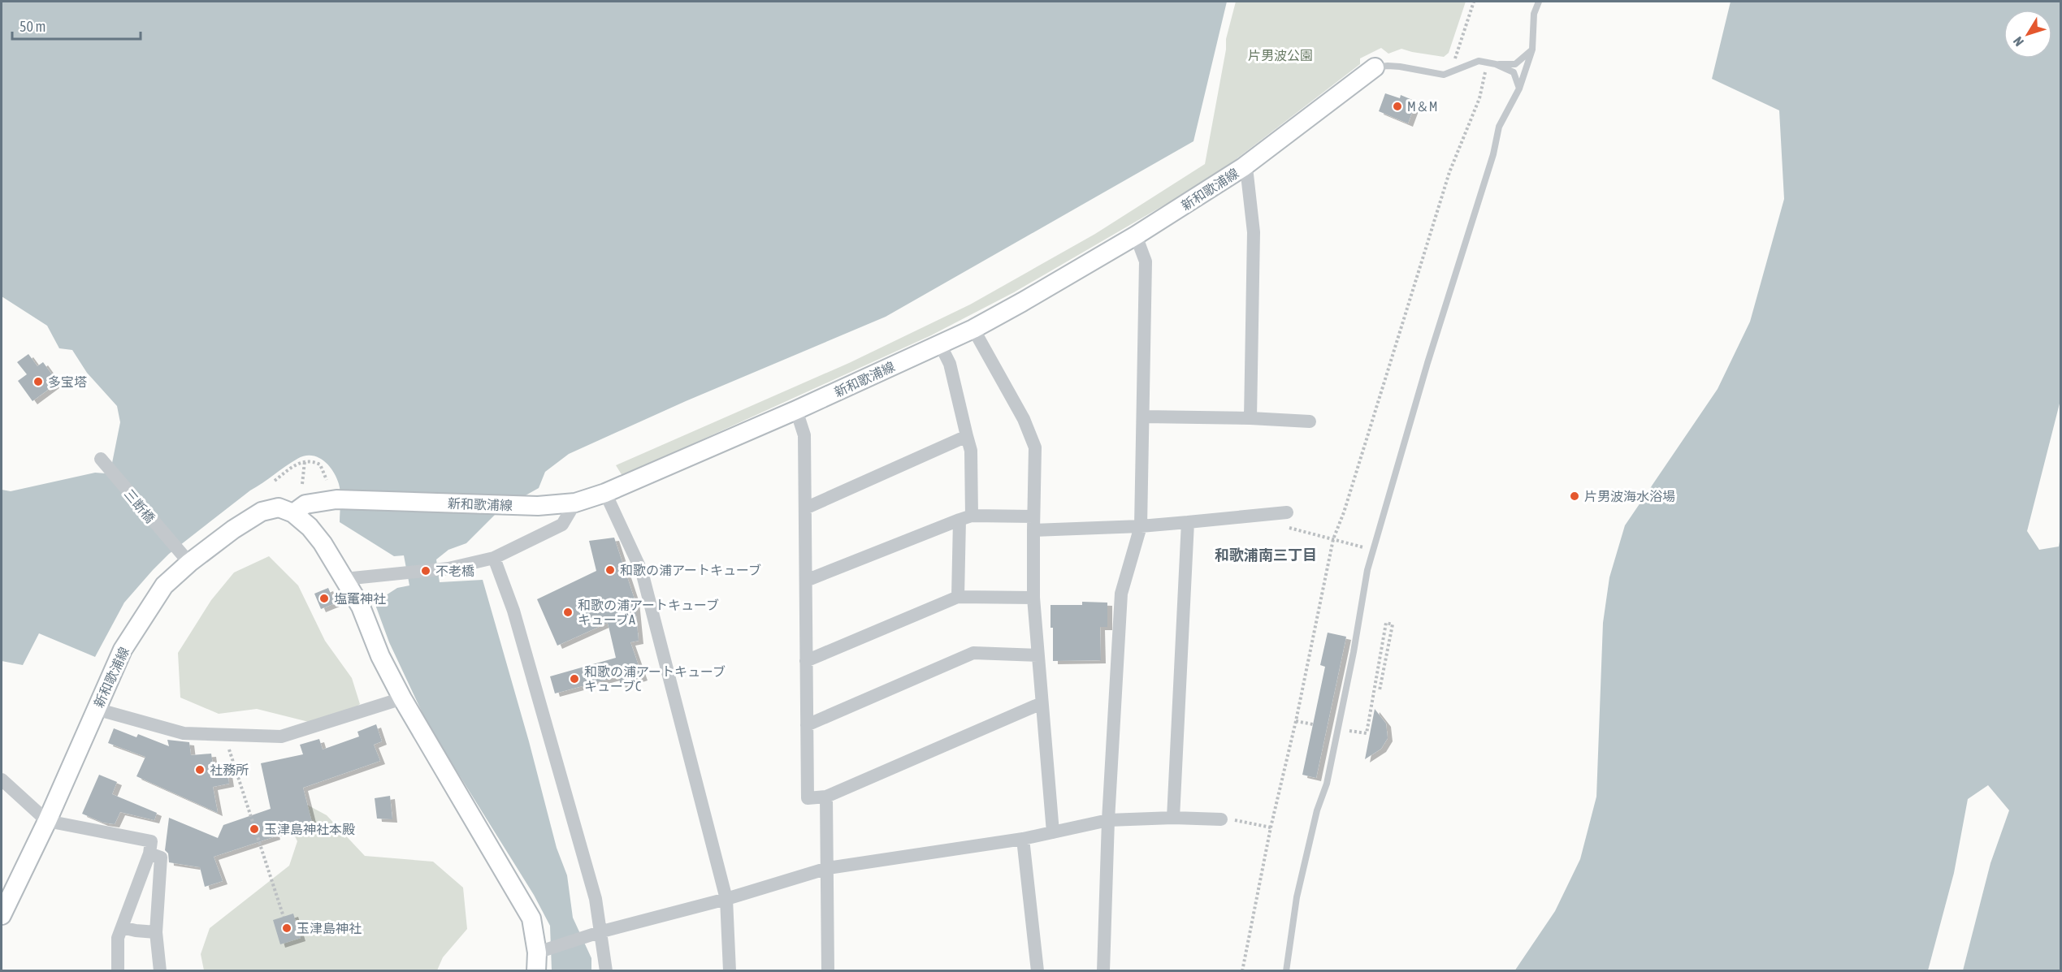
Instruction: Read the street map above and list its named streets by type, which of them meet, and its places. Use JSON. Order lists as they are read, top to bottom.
{
  "streets": {
    "main road": ["新和歌浦線"],
    "street": ["三断橋"]
  },
  "crossings": [
    ["新和歌浦線", "三断橋"]
  ],
  "districts": ["和歌浦南三丁目"],
  "parks": ["片男波公園"],
  "places": [
    "M＆M",
    "多宝塔",
    "片男波海水浴場",
    "和歌の浦アートキューブ",
    "不老橋",
    "塩竃神社",
    "和歌の浦アートキューブ キューブA",
    "和歌の浦アートキューブ キューブC",
    "社務所",
    "玉津島神社本殿",
    "玉津島神社"
  ],
  "scale_bar": "50 m",
  "north": "bottom left"
}
